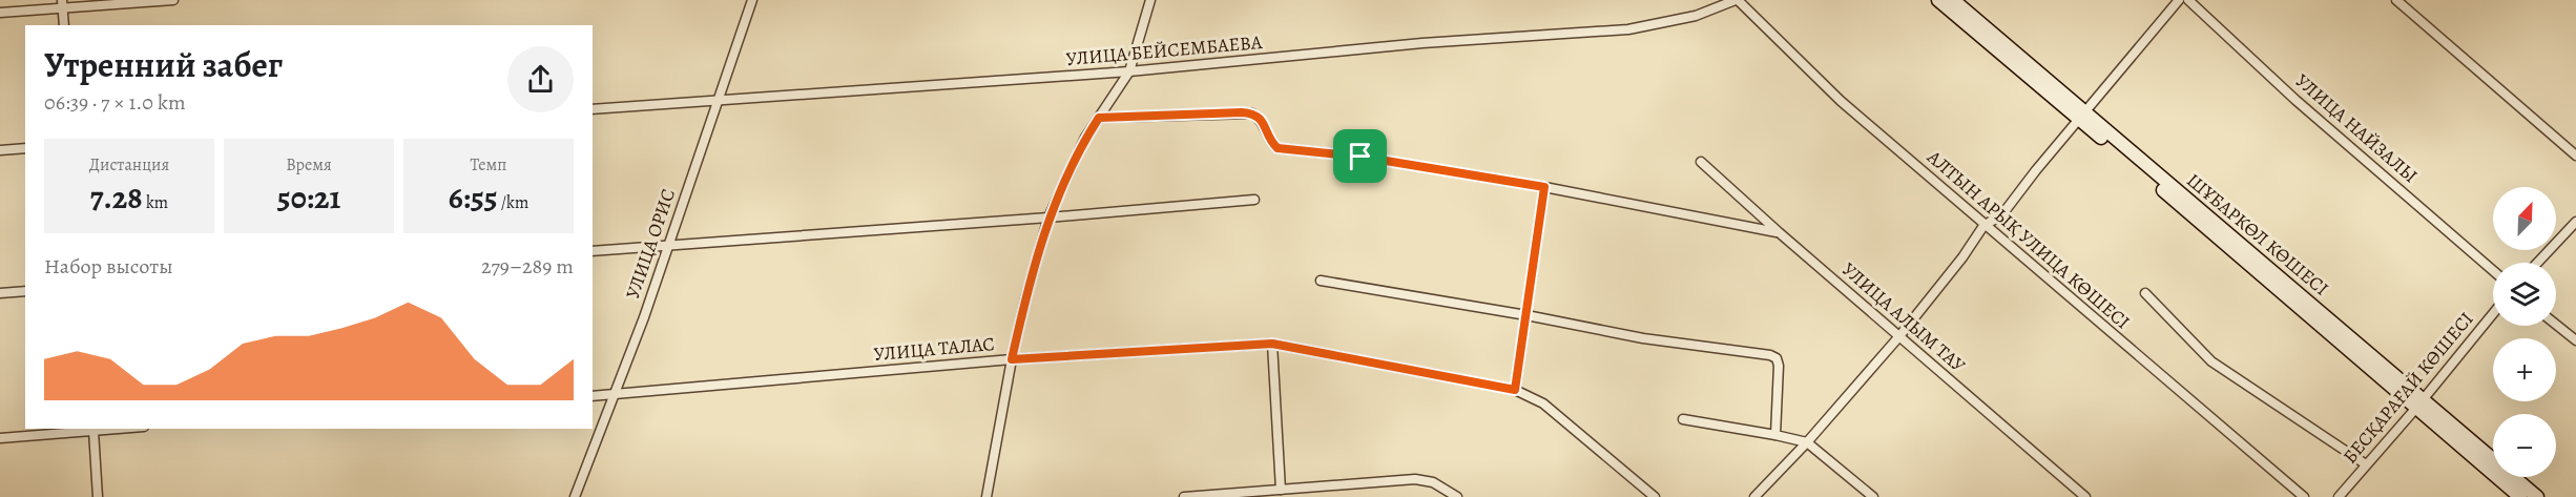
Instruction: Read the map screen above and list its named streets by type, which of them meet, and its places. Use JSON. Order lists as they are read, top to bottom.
{
  "streets": {
    "street": [
      "УЛИЦА БЕЙСЕМБАЕВА",
      "УЛИЦА НАЙЗАЛЫ",
      "ШҰБАРКӨЛ КӨШЕСІ",
      "АЛТЫН АРЫҚ УЛИЦА КӨШЕСІ",
      "УЛИЦА ОРИС",
      "УЛИЦА АЛЫМ ТАУ",
      "УЛИЦА ТАЛАС",
      "БЕСҚАРАҒАЙ КӨШЕСІ"
    ]
  },
  "crossings": [
    ["УЛИЦА БЕЙСЕМБАЕВА", "АЛТЫН АРЫҚ УЛИЦА КӨШЕСІ"],
    ["УЛИЦА БЕЙСЕМБАЕВА", "УЛИЦА ОРИС"],
    ["ШҰБАРКӨЛ КӨШЕСІ", "БЕСҚАРАҒАЙ КӨШЕСІ"],
    ["УЛИЦА ОРИС", "УЛИЦА ТАЛАС"]
  ],
  "north": "top right",
  "page": {
    "heading": ["Утренний забег", "06:39 · 7 × 1.0 km"],
    "stats": [
      ["Дистанция", "7.28 km"],
      ["Время", "50:21"],
      ["Темп", "6:55 /km"]
    ],
    "map_buttons": ["+", "−"],
    "chart": ["Набор высоты", "279–289 m"]
  }
}
